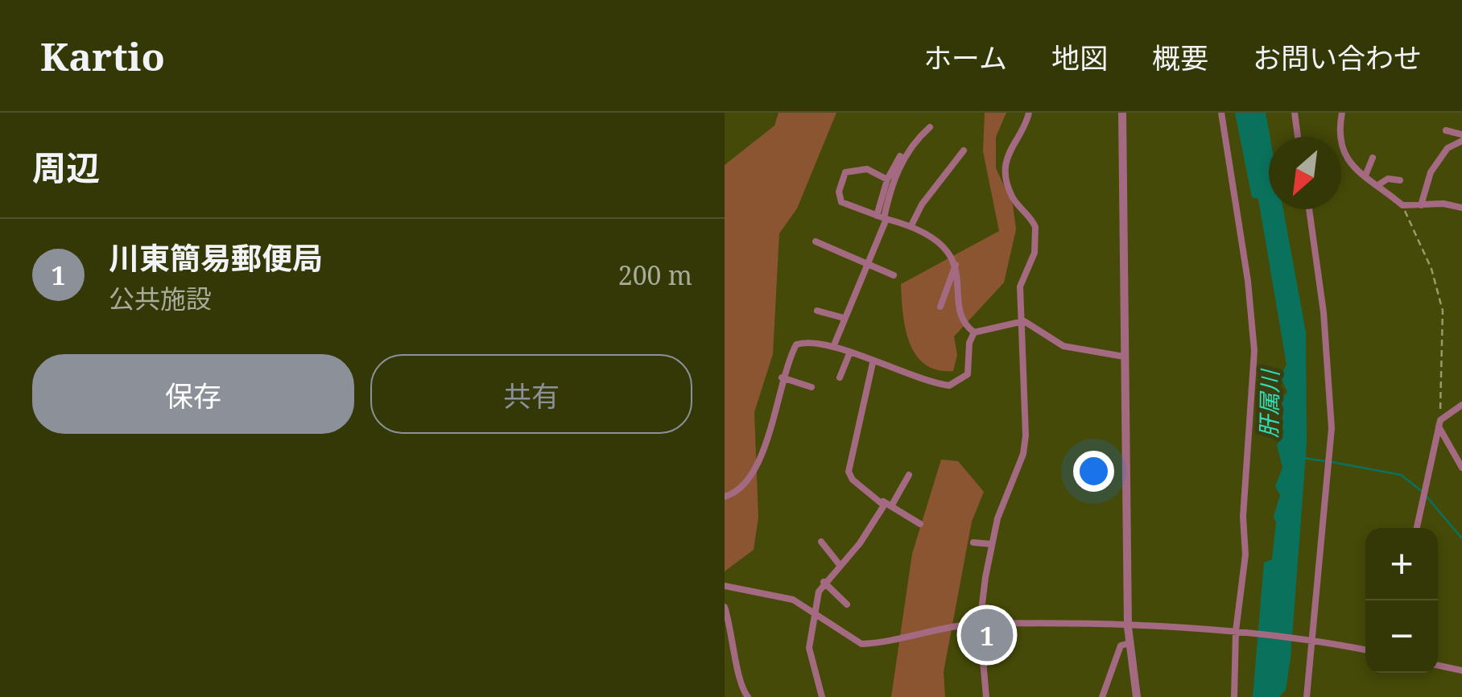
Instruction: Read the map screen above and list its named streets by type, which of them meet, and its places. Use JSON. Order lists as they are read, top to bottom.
{
  "water": ["肝属川"],
  "north": "bottom left",
  "page": {
    "header": "Kartio",
    "nav": [
      "ホーム",
      "地図",
      "概要",
      "お問い合わせ"
    ],
    "heading": "周辺",
    "list": [
      {
        "mark": "1",
        "name": "川東簡易郵便局",
        "note": "公共施設",
        "value": "200 m"
      }
    ],
    "buttons": ["保存", "共有"],
    "map_buttons": ["+", "−"],
    "pins": "1"
  }
}
